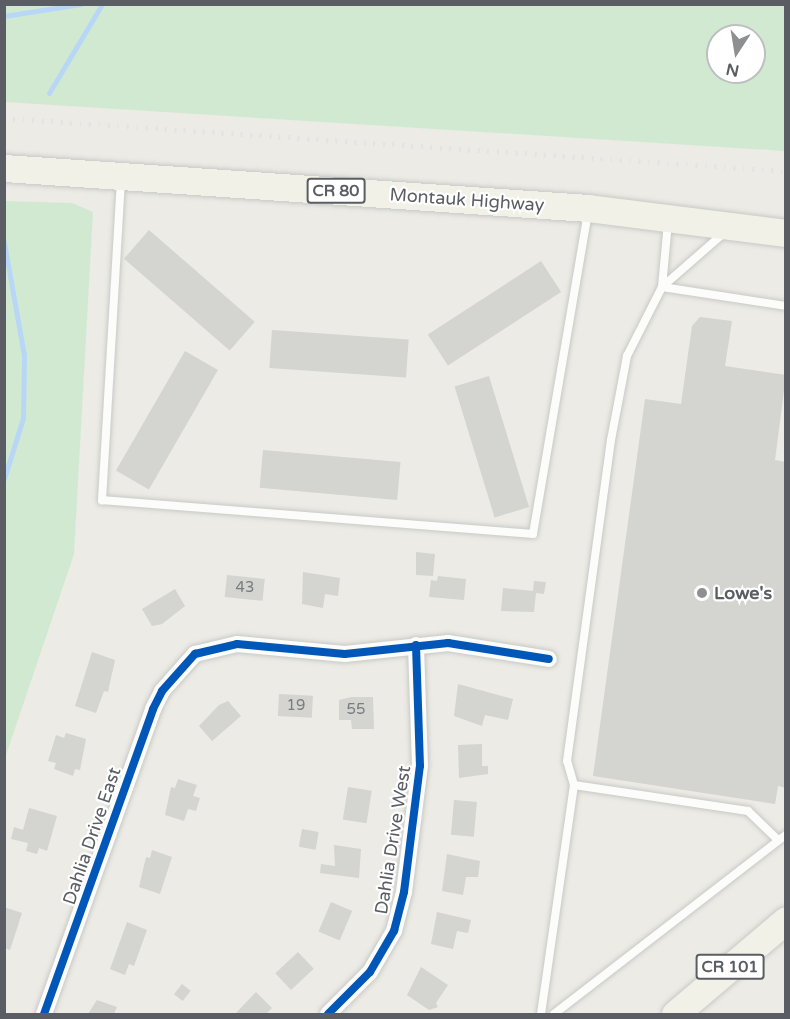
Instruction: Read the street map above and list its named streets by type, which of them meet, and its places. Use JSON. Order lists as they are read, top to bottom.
{
  "streets": {
    "main road": ["CR 80", "Montauk Highway", "CR 101"],
    "street": ["Dahlia Drive East", "Dahlia Drive West"]
  },
  "crossings": [
    ["Dahlia Drive East", "Dahlia Drive West"]
  ],
  "places": ["Lowe's"],
  "house_numbers": ["43", "19", "55"],
  "north": "bottom"
}
